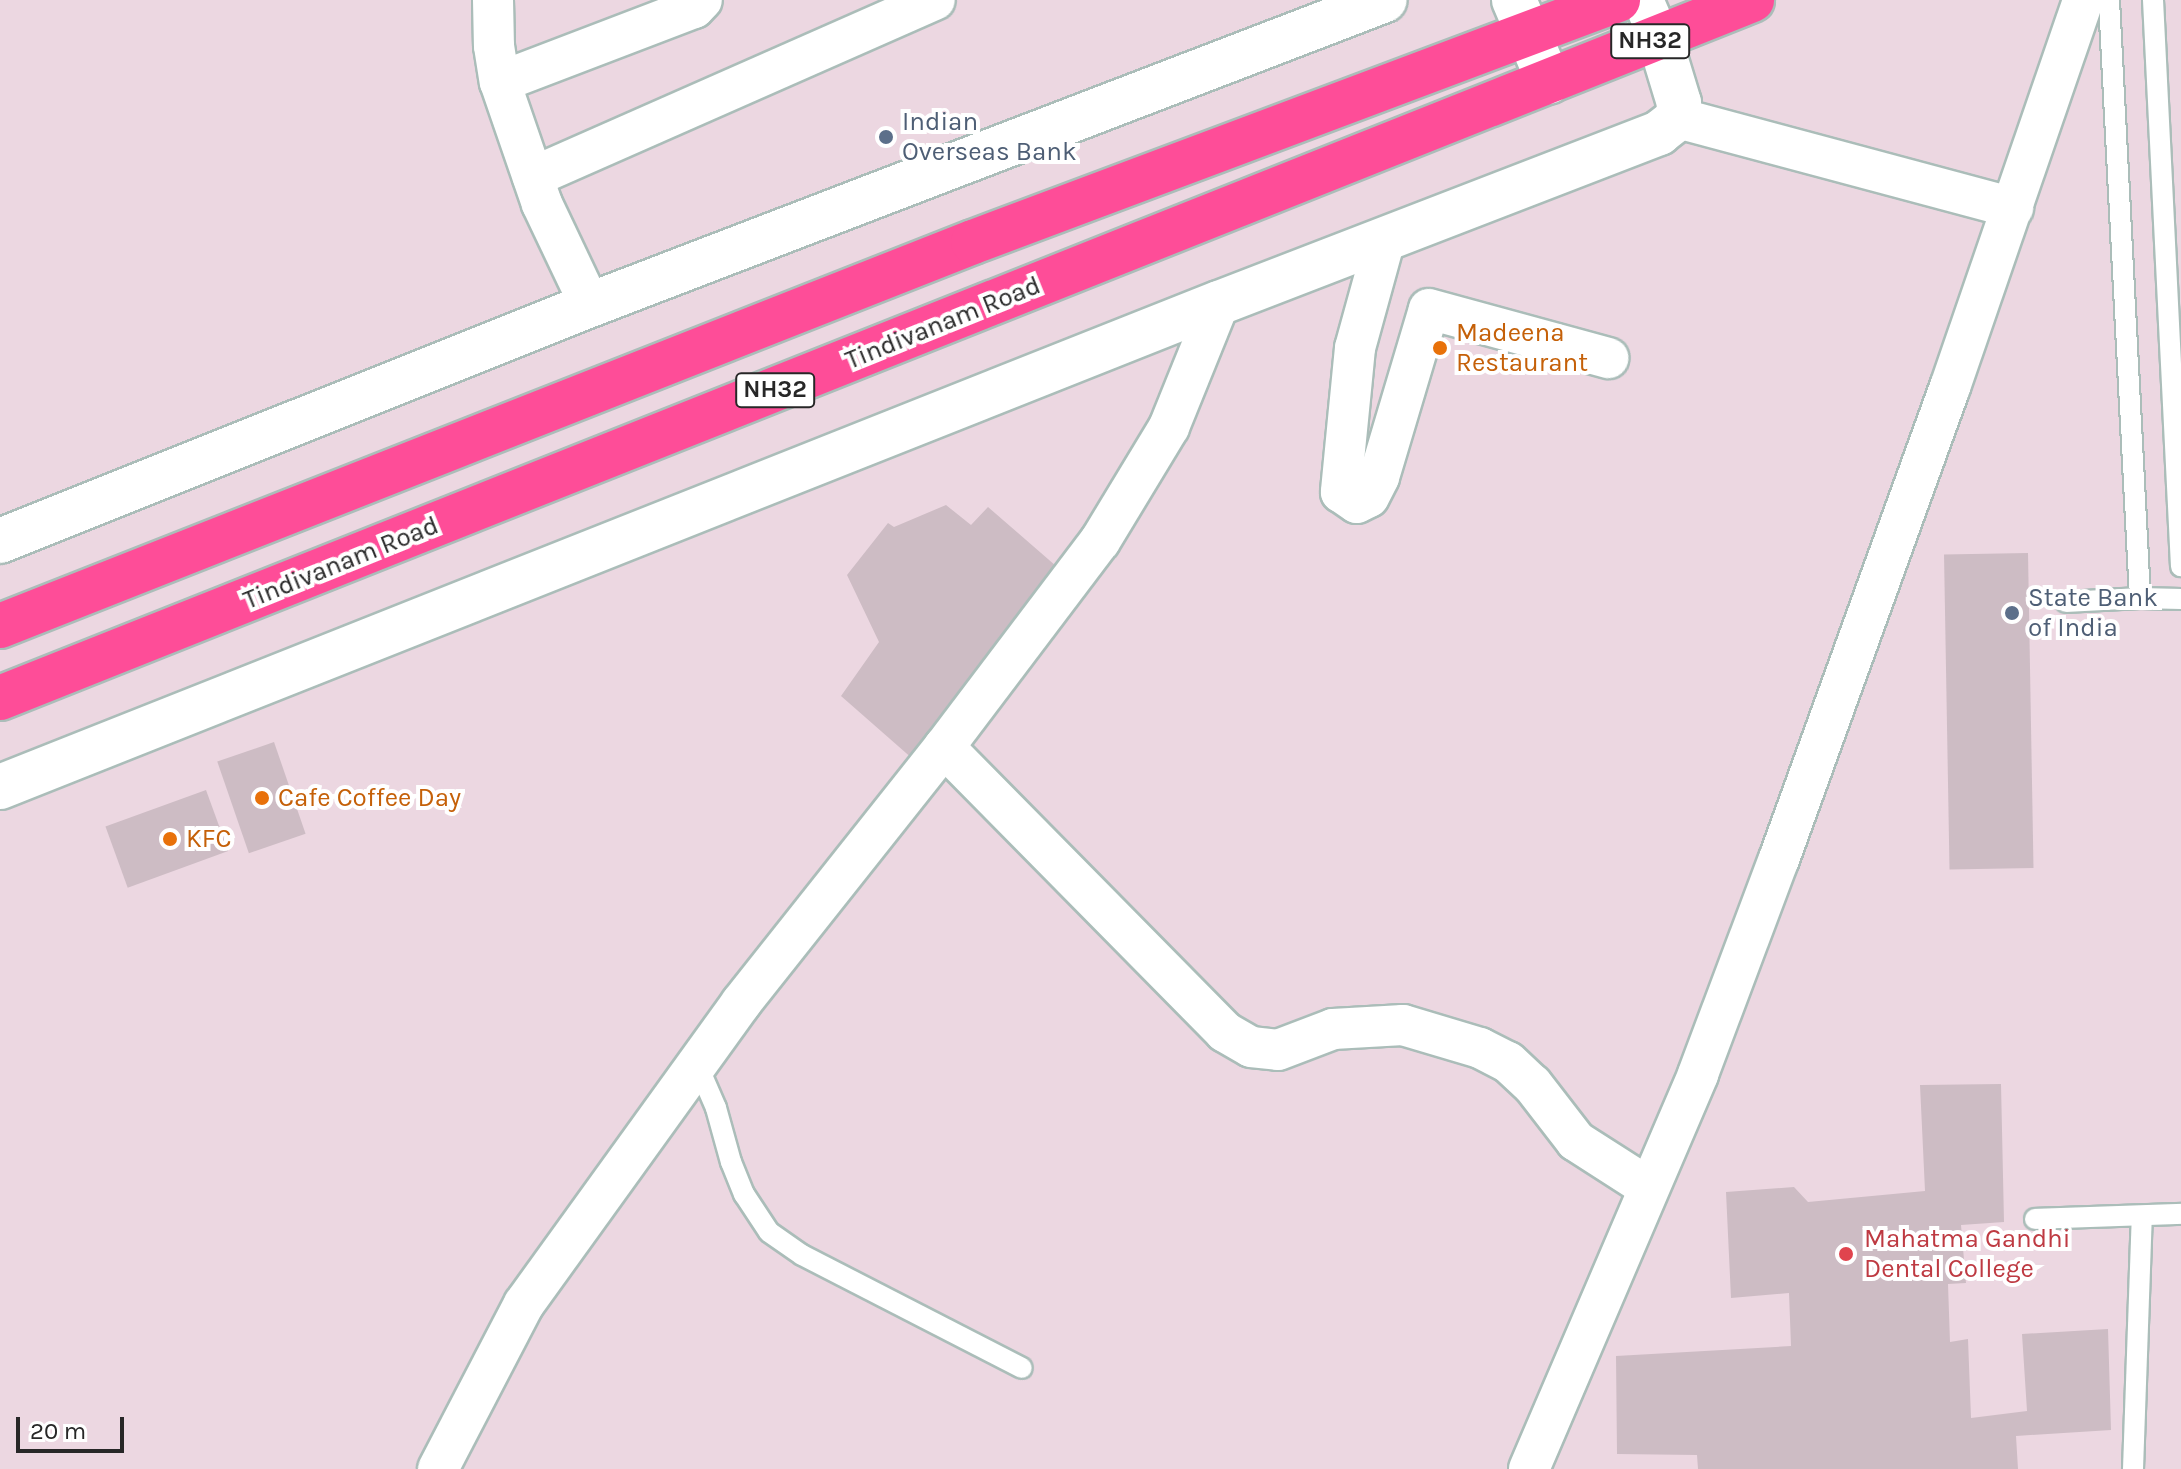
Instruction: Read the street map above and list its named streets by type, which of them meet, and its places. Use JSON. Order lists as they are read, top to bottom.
{
  "streets": {
    "highway": ["NH32", "Tindivanam Road"]
  },
  "places": [
    "Indian Overseas Bank",
    "Madeena Restaurant",
    "State Bank of India",
    "Cafe Coffee Day",
    "KFC",
    "Mahatma Gandhi Dental College"
  ],
  "scale_bar": "20 m"
}
